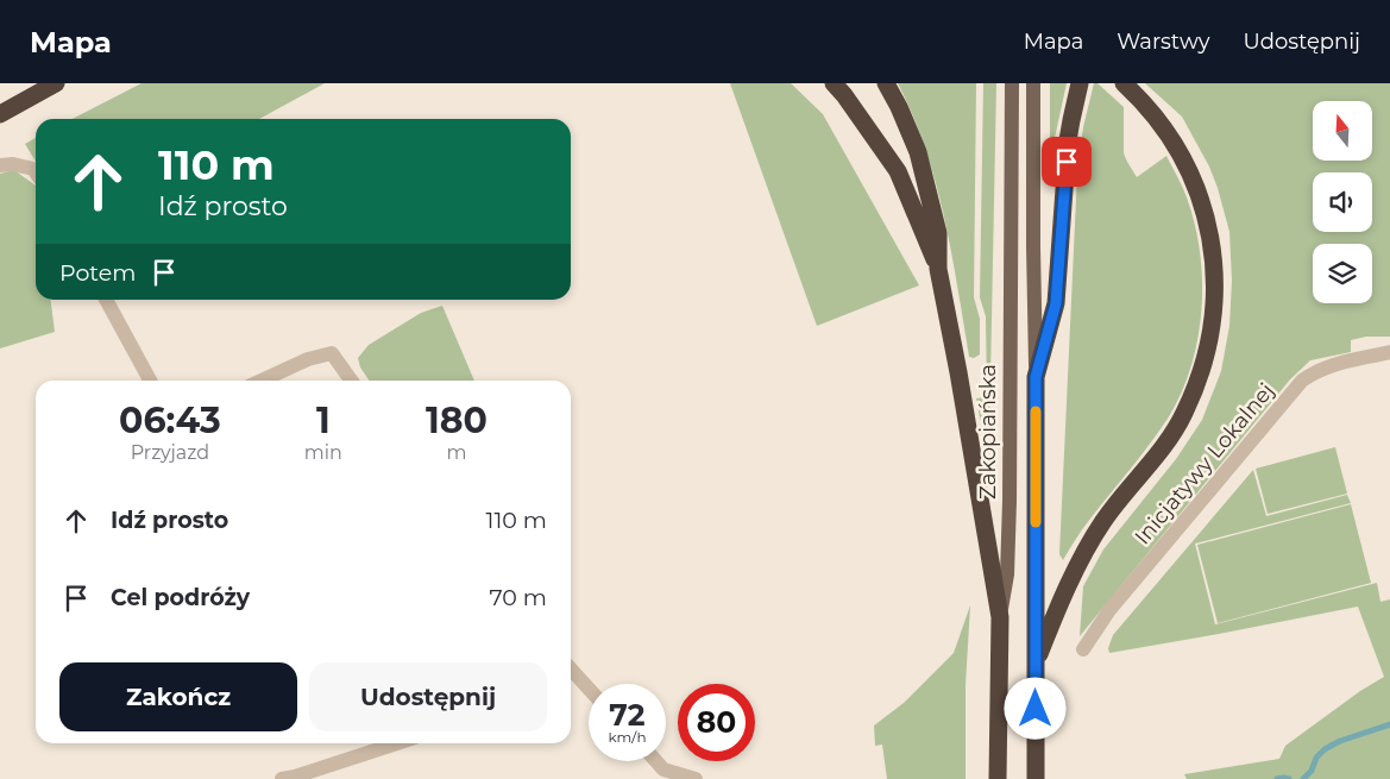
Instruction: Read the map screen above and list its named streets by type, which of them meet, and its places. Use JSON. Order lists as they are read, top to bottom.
{
  "streets": {
    "highway": ["Zakopiańska"],
    "street": ["Inicjatywy Lokalnej"]
  },
  "north": "top",
  "page": {
    "header": "Mapa",
    "nav": ["Mapa", "Warstwy", "Udostępnij"],
    "turn": ["110 m", "Idź prosto"],
    "then": "Potem",
    "eta": [
      "06:43",
      "Przyjazd",
      "1",
      "min",
      "180",
      "m"
    ],
    "list": [
      {
        "name": "Idź prosto",
        "value": "110 m"
      },
      {
        "name": "Cel podróży",
        "value": "70 m"
      }
    ],
    "buttons": ["Zakończ", "Udostępnij"],
    "speed": "72 km/h",
    "limit": "80"
  }
}
